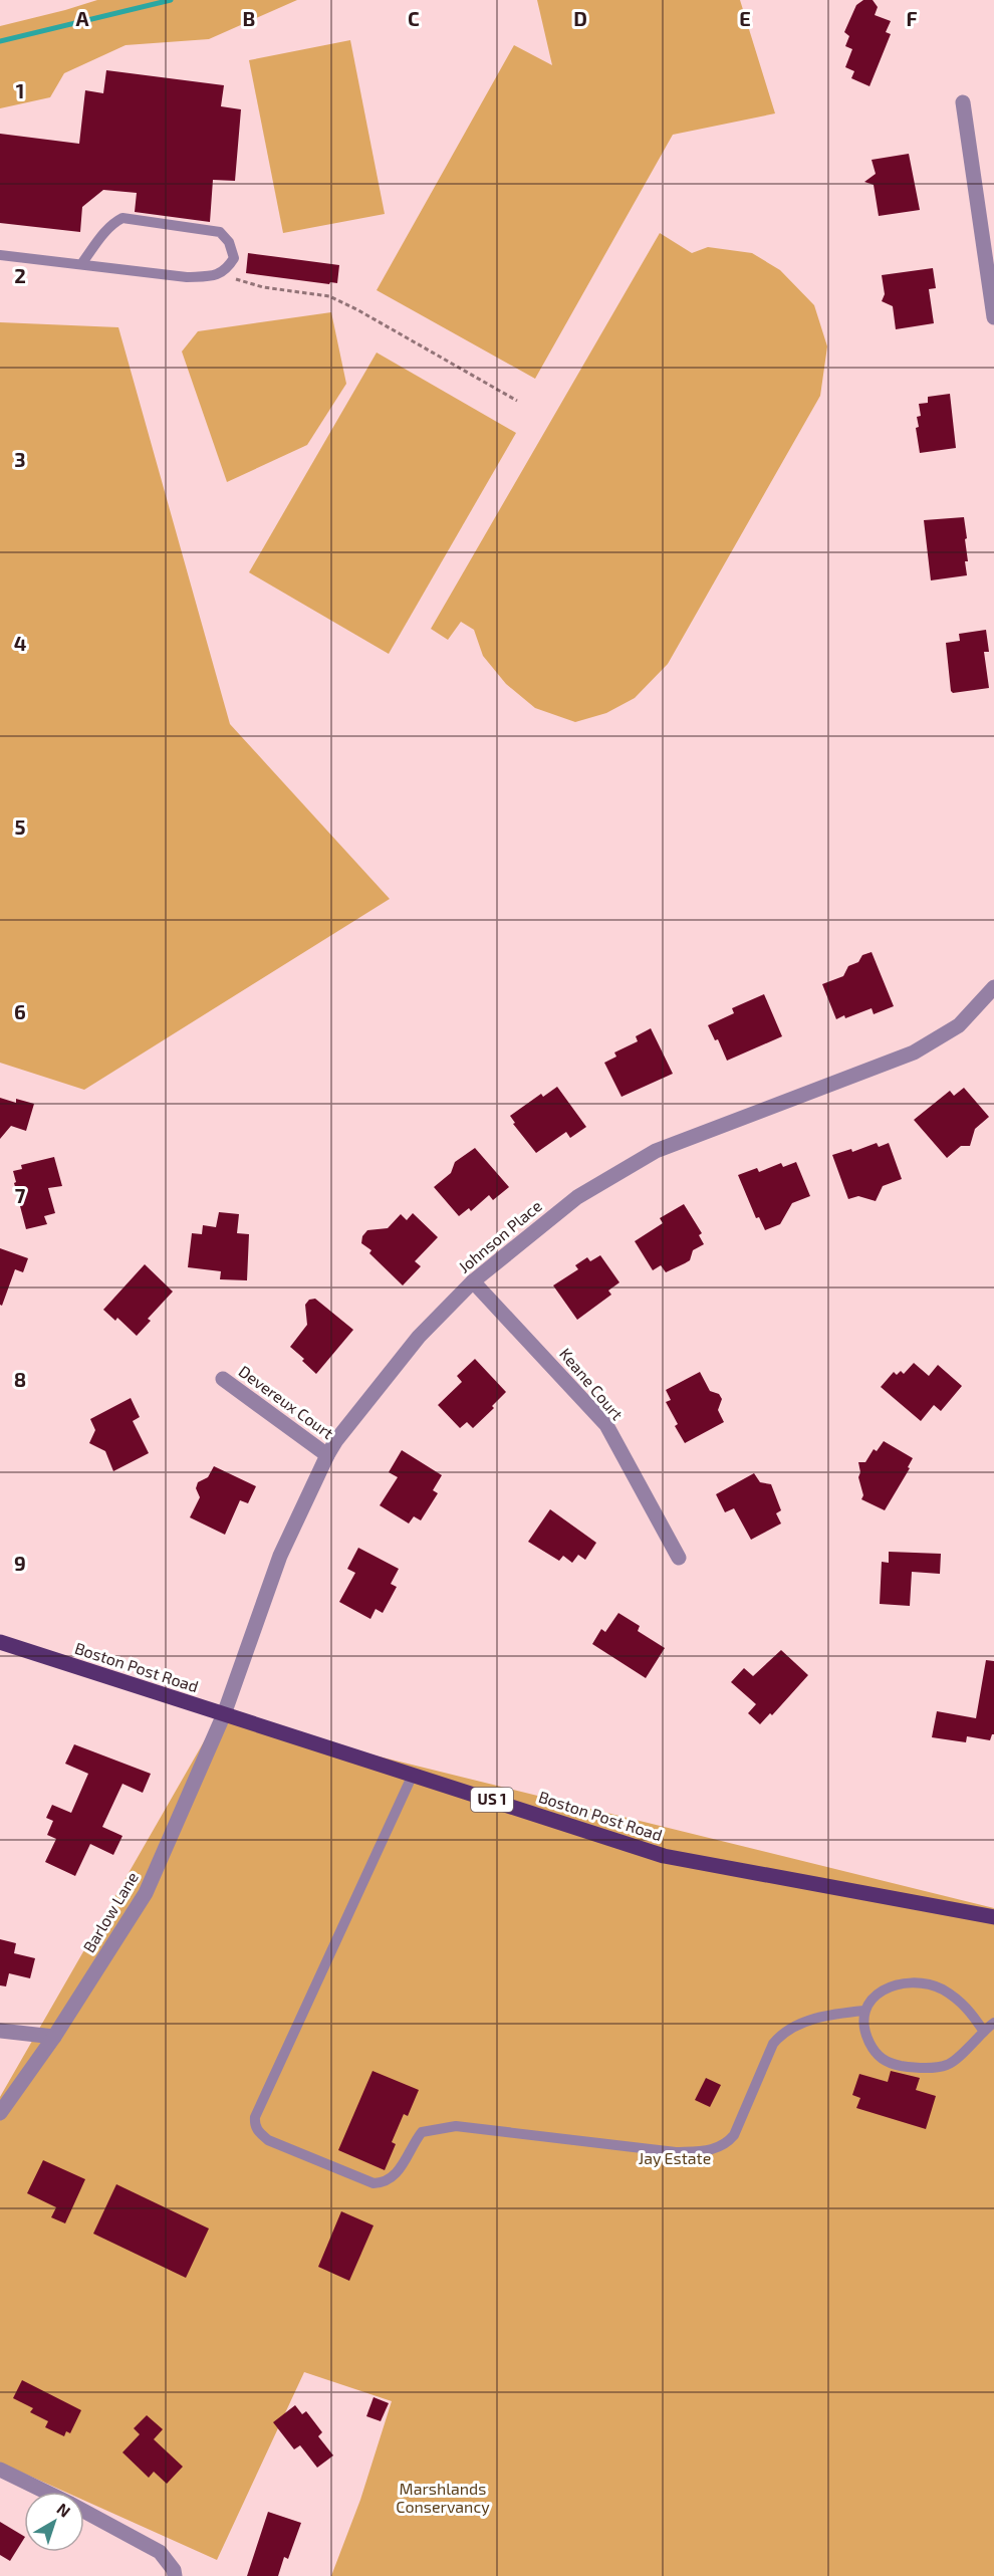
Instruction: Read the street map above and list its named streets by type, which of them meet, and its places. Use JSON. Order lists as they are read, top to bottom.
{
  "streets": {
    "main road": ["Boston Post Road", "US 1"],
    "street": [
      "Johnson Place",
      "Keane Court",
      "Devereux Court",
      "Barlow Lane"
    ]
  },
  "crossings": [
    ["Johnson Place", "Keane Court"],
    ["Johnson Place", "Devereux Court"],
    ["Johnson Place", "Boston Post Road"],
    ["Johnson Place", "Barlow Lane"],
    ["Boston Post Road", "Barlow Lane"]
  ],
  "parks": ["Jay Estate", "Marshlands Conservancy"],
  "north": "top right",
  "grid": {
    "columns": [
      "A",
      "B",
      "C",
      "D",
      "E",
      "F"
    ],
    "rows": [
      "1",
      "2",
      "3",
      "4",
      "5",
      "6",
      "7",
      "8",
      "9"
    ]
  }
}
